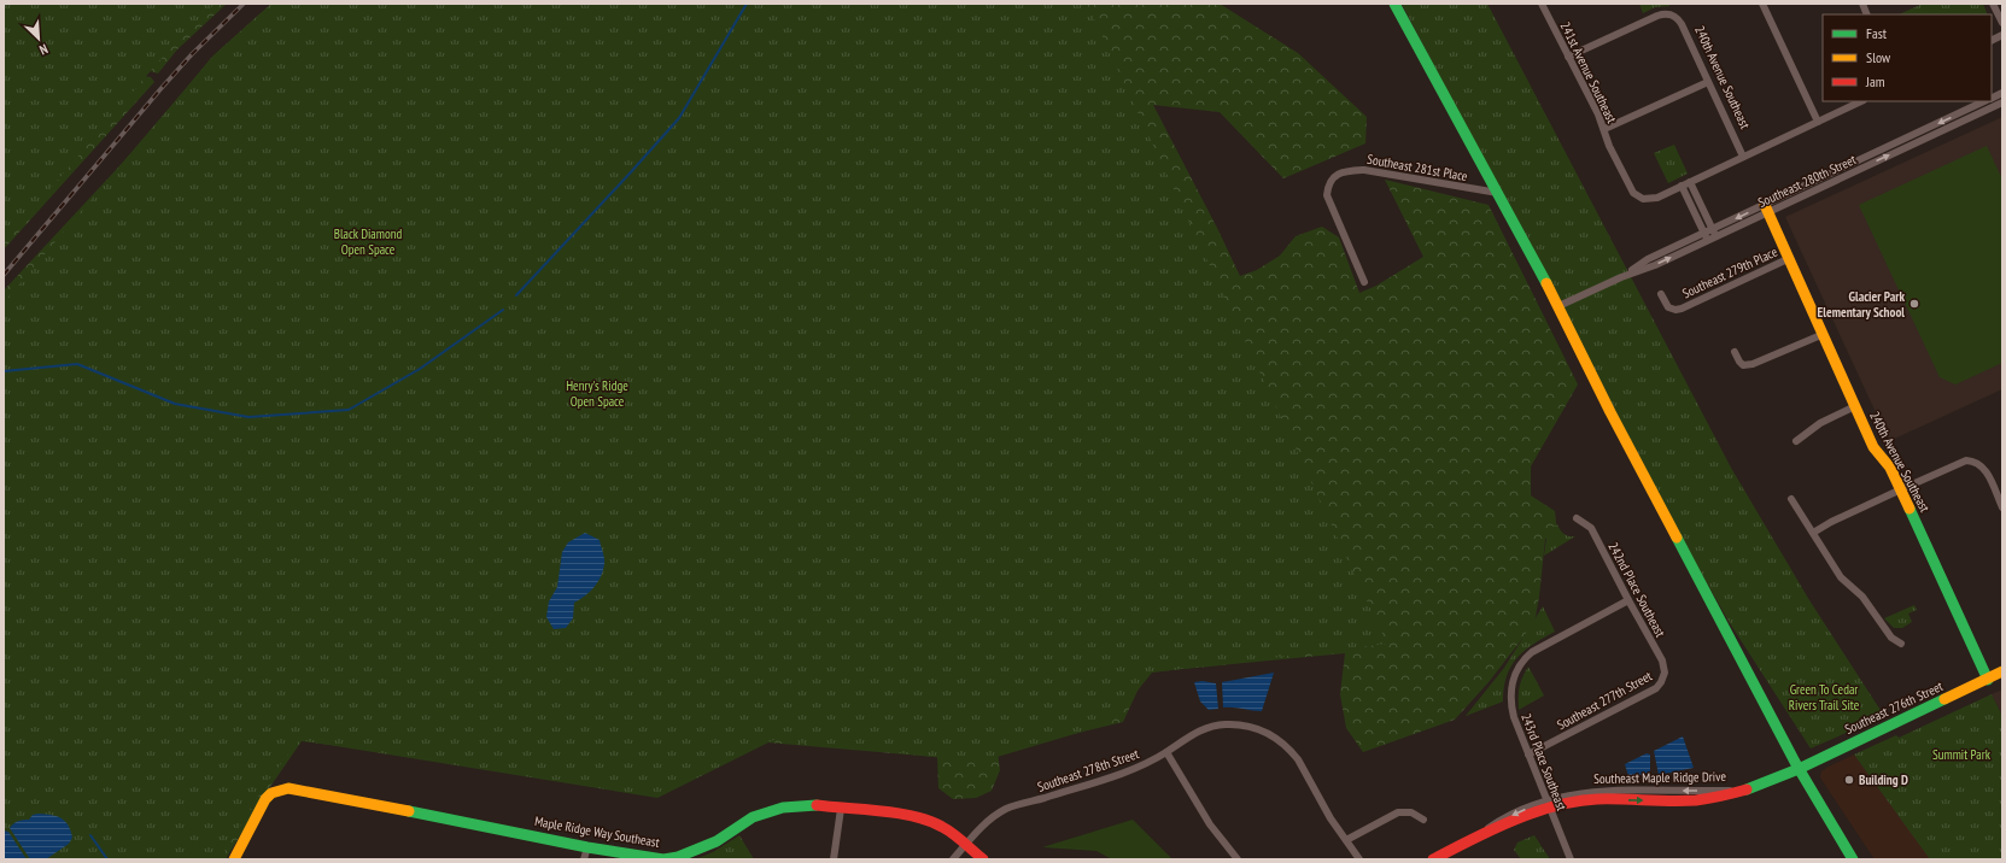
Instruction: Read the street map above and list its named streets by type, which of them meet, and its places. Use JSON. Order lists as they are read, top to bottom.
{
  "streets": {
    "street": [
      "241st Avenue Southeast",
      "240th Avenue Southeast",
      "Southeast 281st Place",
      "Southeast 280th Street",
      "Southeast 279th Place",
      "242nd Place Southeast",
      "Southeast 277th Street",
      "Southeast 276th Street",
      "243rd Place Southeast",
      "Southeast 278th Street",
      "Southeast Maple Ridge Drive",
      "Maple Ridge Way Southeast"
    ]
  },
  "crossings": [
    ["241st Avenue Southeast", "240th Avenue Southeast"],
    ["240th Avenue Southeast", "Southeast 280th Street"],
    ["240th Avenue Southeast", "Southeast 279th Place"],
    ["240th Avenue Southeast", "Southeast 276th Street"],
    ["242nd Place Southeast", "Southeast 277th Street"],
    ["242nd Place Southeast", "243rd Place Southeast"],
    ["Southeast 277th Street", "243rd Place Southeast"],
    ["Southeast 276th Street", "Southeast Maple Ridge Drive"],
    ["243rd Place Southeast", "Southeast Maple Ridge Drive"],
    ["Southeast 278th Street", "Maple Ridge Way Southeast"]
  ],
  "parks": [
    "Black Diamond Open Space",
    "Henry's Ridge Open Space",
    "Green To Cedar Rivers Trail Site",
    "Summit Park"
  ],
  "places": ["Glacier Park Elementary School", "Building D"],
  "legend": ["Fast", "Slow", "Jam"],
  "north": "bottom right"
}
